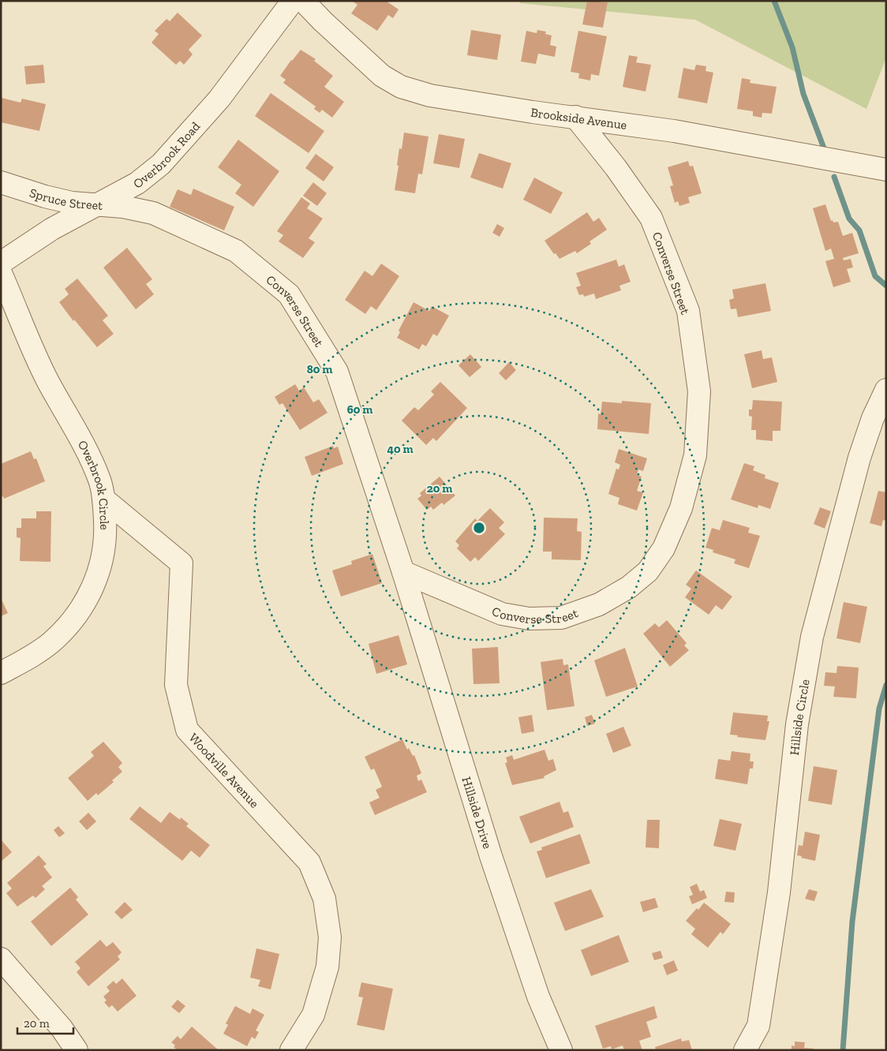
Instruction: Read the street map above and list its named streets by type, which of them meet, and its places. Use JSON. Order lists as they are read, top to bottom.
{
  "streets": {
    "street": [
      "Brookside Avenue",
      "Overbrook Road",
      "Spruce Street",
      "Converse Street",
      "Overbrook Circle",
      "Hillside Circle",
      "Woodville Avenue",
      "Hillside Drive"
    ]
  },
  "crossings": [
    ["Brookside Avenue", "Converse Street"],
    ["Overbrook Road", "Spruce Street"],
    ["Spruce Street", "Converse Street"],
    ["Converse Street", "Hillside Drive"],
    ["Overbrook Circle", "Woodville Avenue"]
  ],
  "scale_bar": "20 m",
  "rings": [
    "80 m",
    "60 m",
    "40 m",
    "20 m"
  ]
}
